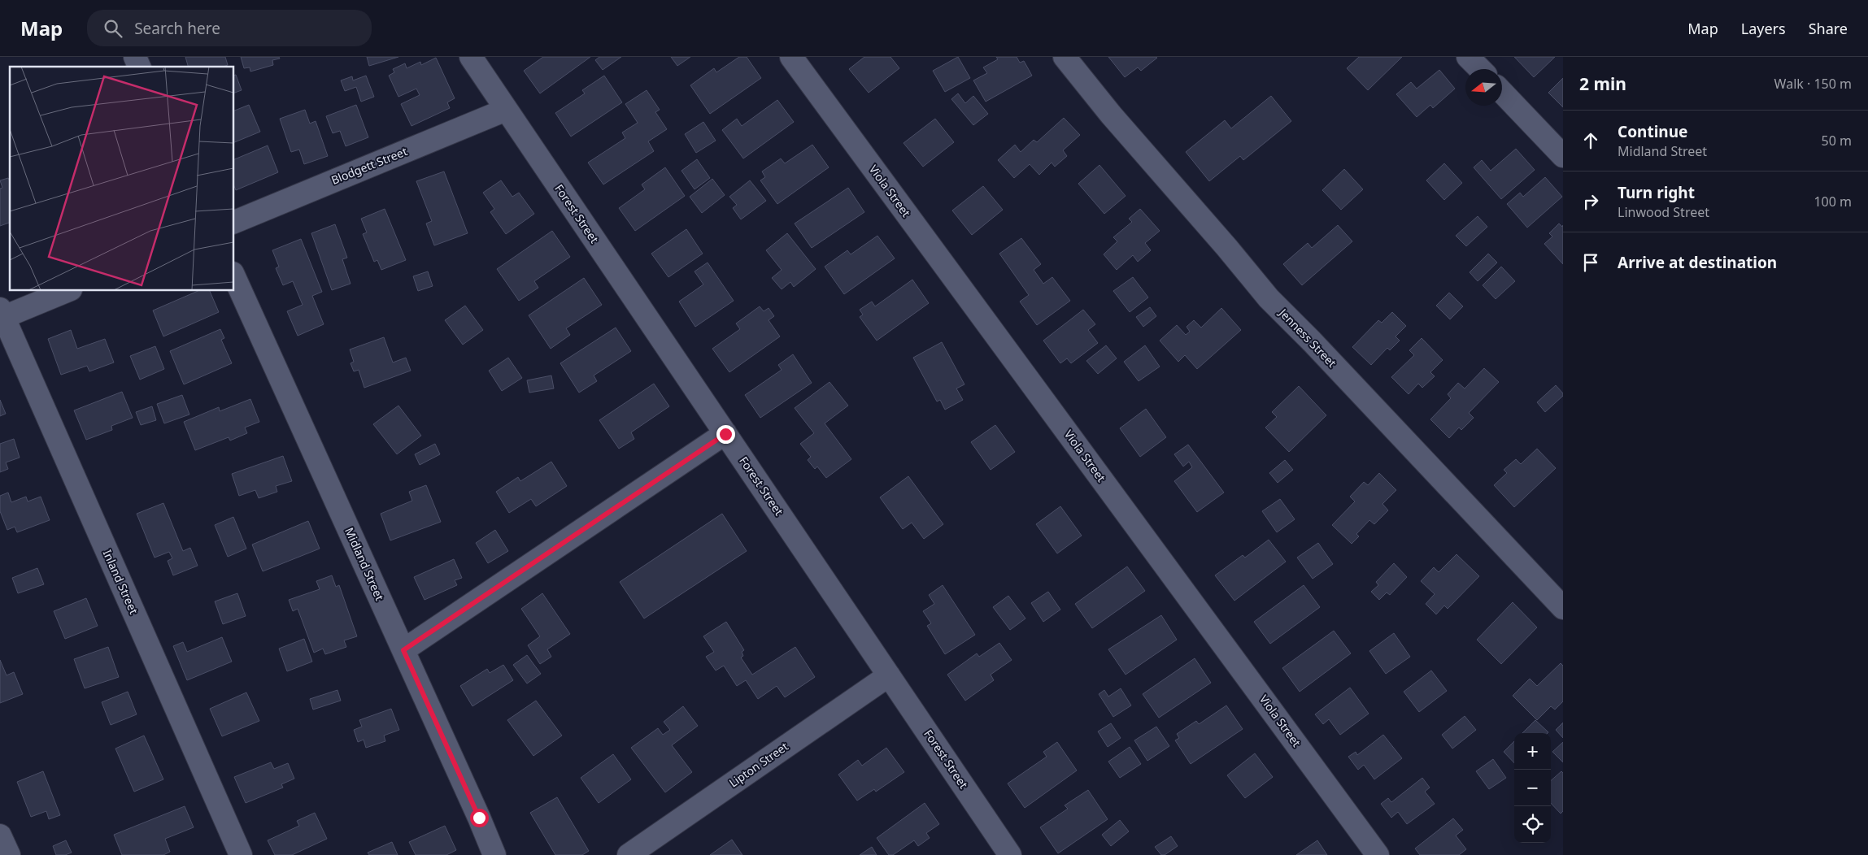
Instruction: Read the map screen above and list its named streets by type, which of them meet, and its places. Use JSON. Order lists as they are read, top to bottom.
{
  "streets": {
    "street": [
      "Blodgett Street",
      "Viola Street",
      "Forest Street",
      "Jenness Street",
      "Midland Street",
      "Inland Street",
      "Lipton Street"
    ]
  },
  "crossings": [
    ["Blodgett Street", "Forest Street"],
    ["Forest Street", "Lipton Street"]
  ],
  "north": "left",
  "page": {
    "header": "Map",
    "search": "Search here",
    "nav": ["Map", "Layers", "Share"],
    "heading": ["2 min", "Walk · 150 m"],
    "list": [
      ["Continue", "Midland Street", "50 m"],
      ["Turn right", "Linwood Street", "100 m"],
      "Arrive at destination"
    ],
    "map_buttons": ["+", "−"]
  }
}
